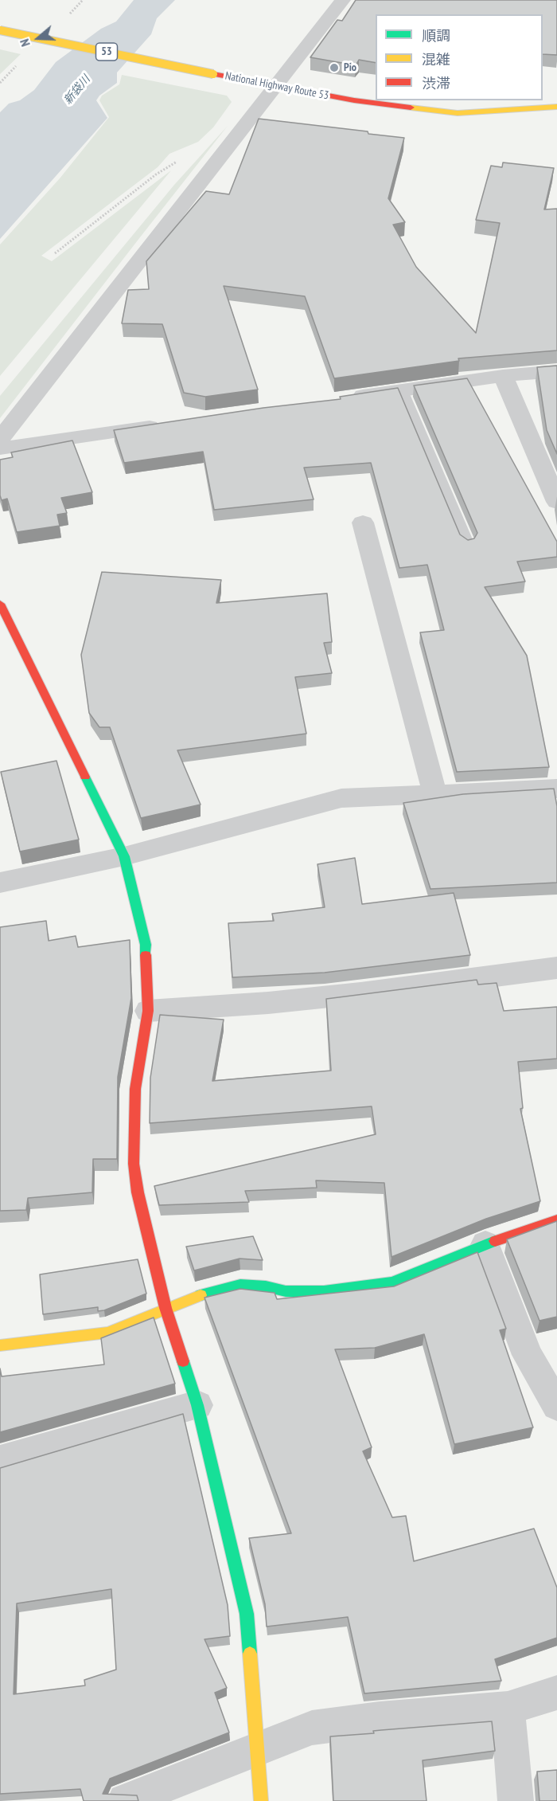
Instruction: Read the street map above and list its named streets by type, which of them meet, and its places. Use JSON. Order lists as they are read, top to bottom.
{
  "streets": {
    "main road": ["53", "National Highway Route 53"]
  },
  "water": ["新袋川"],
  "places": ["Pio"],
  "legend": ["順調", "混雑", "渋滞"],
  "north": "left"
}
